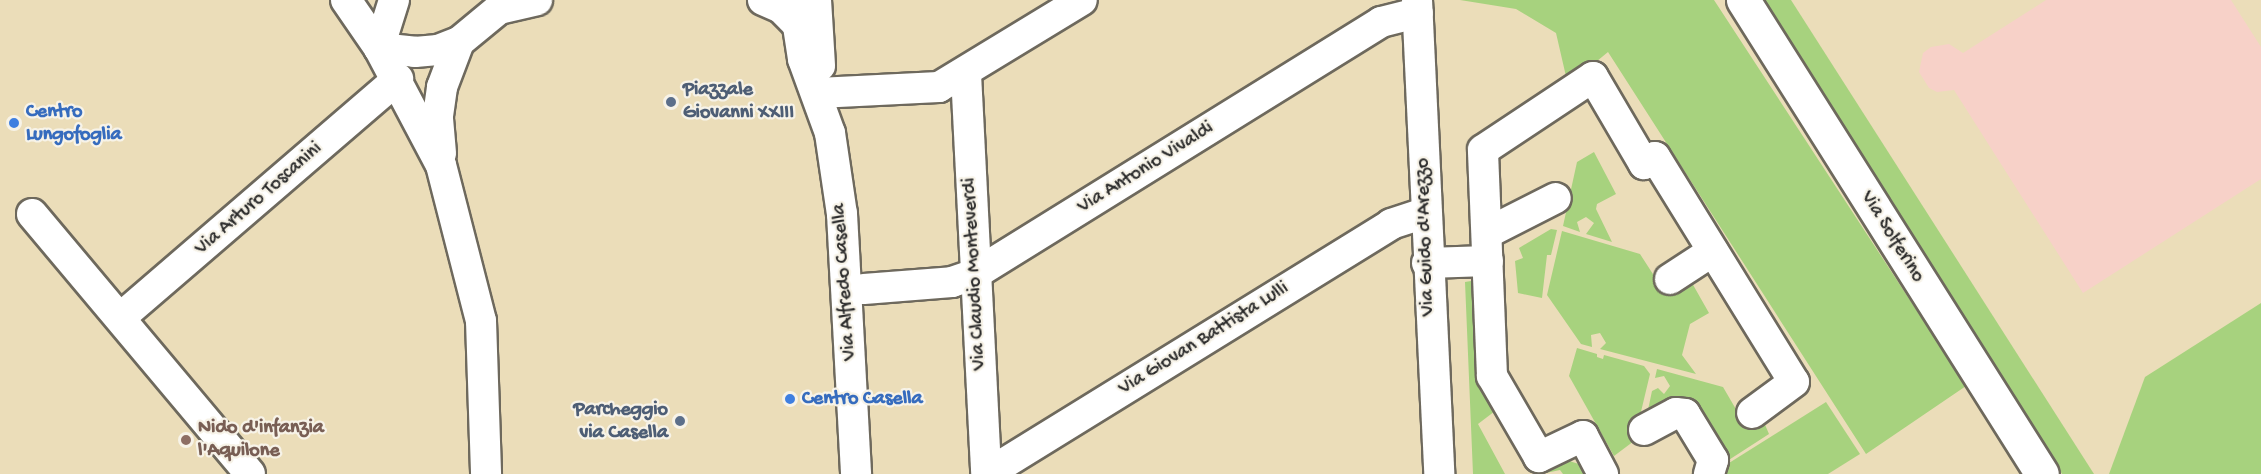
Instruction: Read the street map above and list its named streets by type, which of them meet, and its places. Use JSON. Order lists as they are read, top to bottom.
{
  "streets": {
    "main road": ["Via Solferino"],
    "street": [
      "Via Antonio Vivaldi",
      "Via Arturo Toscanini",
      "Via Guido d'Arezzo",
      "Via Claudio Monteverdi",
      "Via Alfredo Casella",
      "Via Giovan Battista Lulli"
    ]
  },
  "crossings": [
    ["Via Antonio Vivaldi", "Via Guido d'Arezzo"],
    ["Via Antonio Vivaldi", "Via Claudio Monteverdi"],
    ["Via Guido d'Arezzo", "Via Giovan Battista Lulli"],
    ["Via Claudio Monteverdi", "Via Giovan Battista Lulli"]
  ],
  "places": [
    "Piazzale Giovanni XXIII",
    "Centro Lungofoglia",
    "Centro Casella",
    "Parcheggio via Casella",
    "Nido d'infanzia l'Aquilone"
  ]
}
